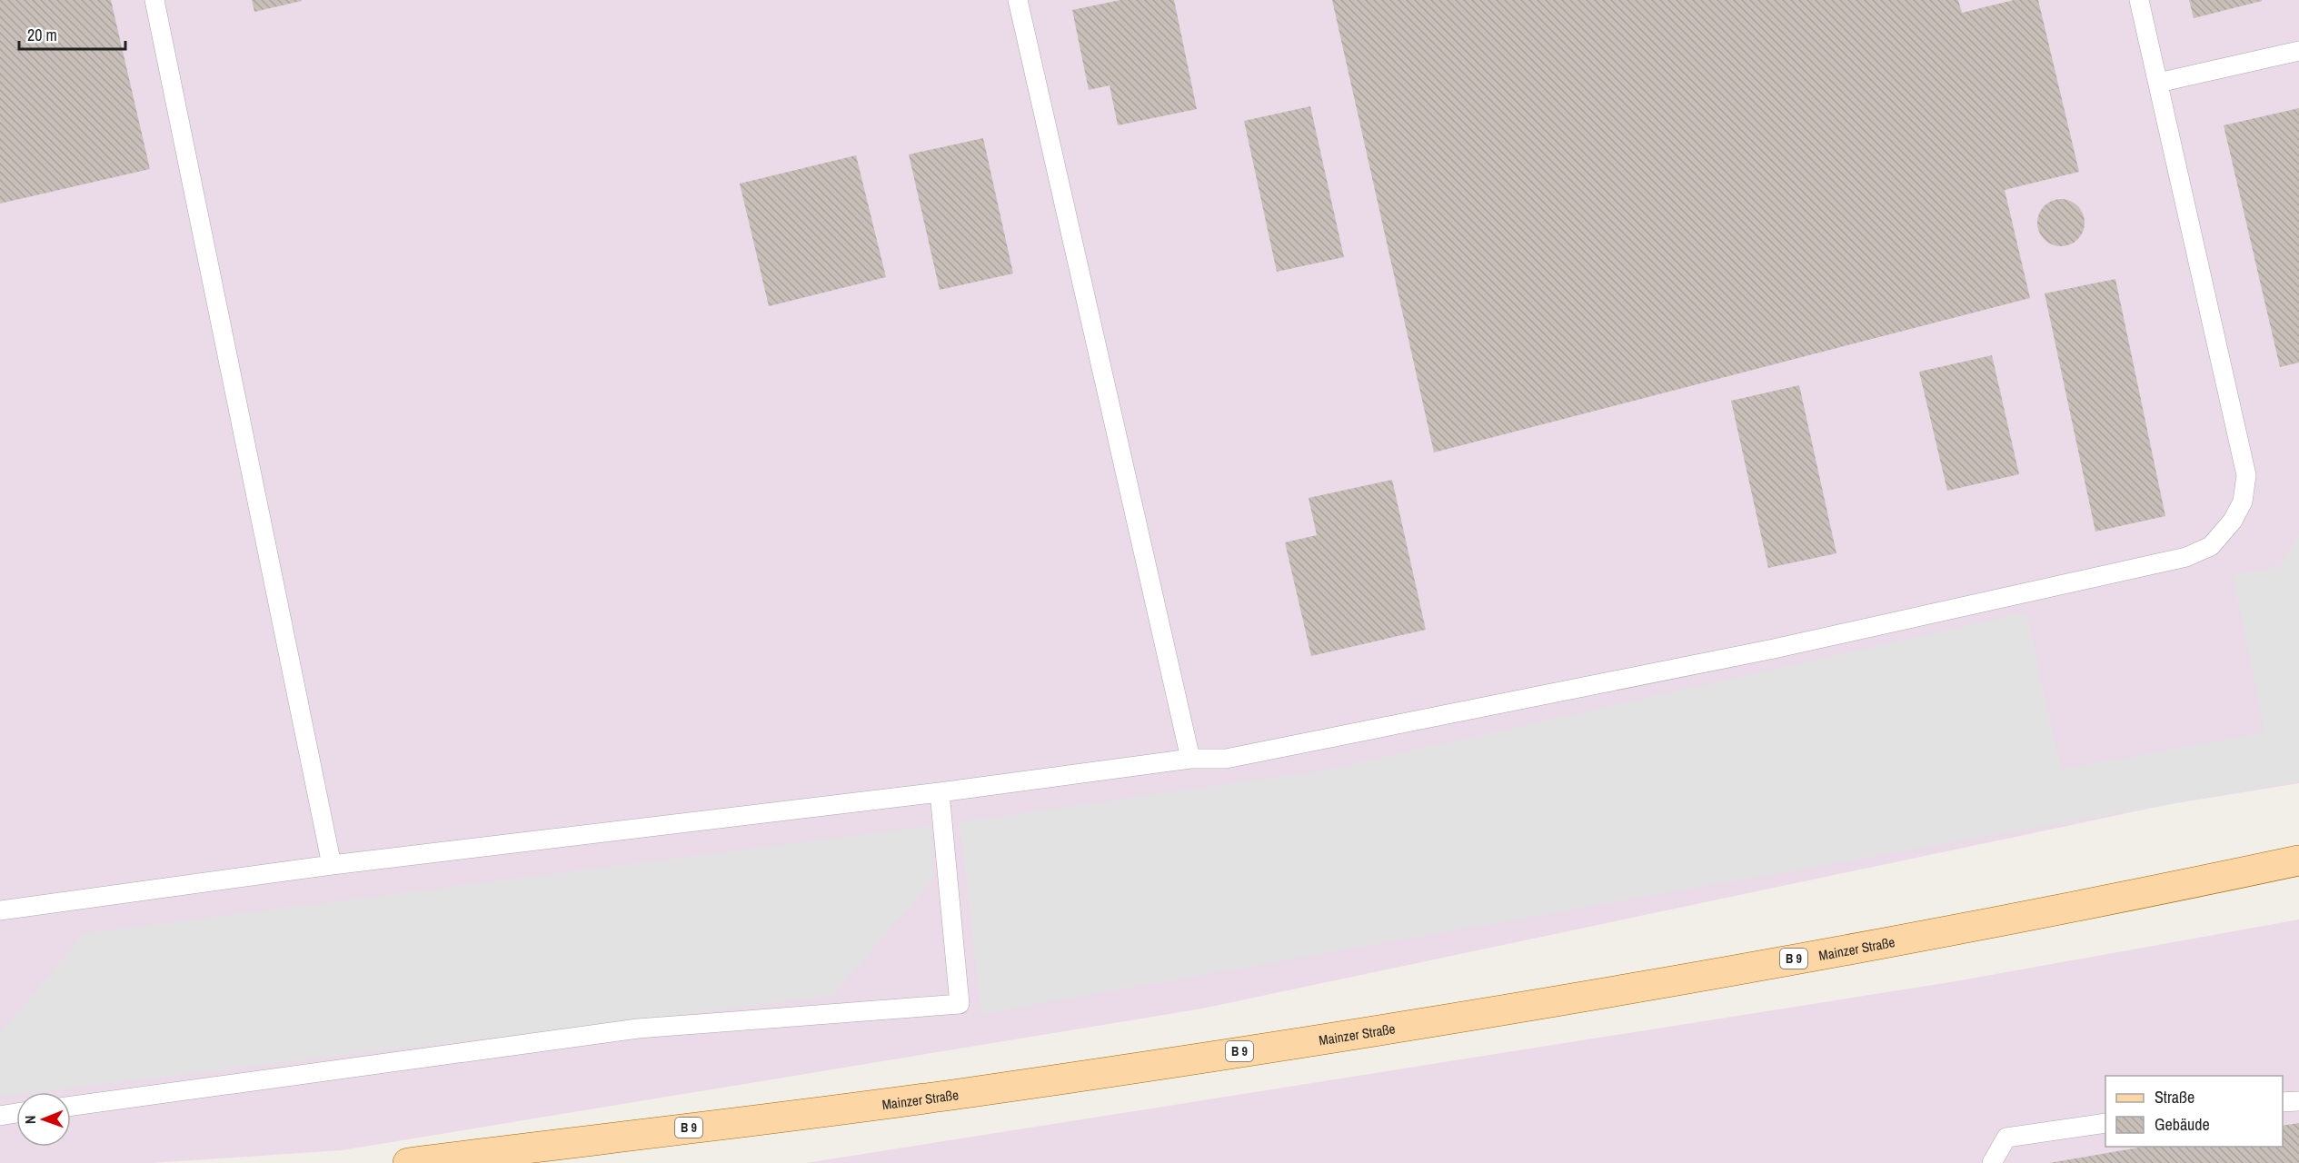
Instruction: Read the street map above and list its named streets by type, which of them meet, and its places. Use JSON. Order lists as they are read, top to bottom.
{
  "streets": {
    "main road": ["Mainzer Straße", "B 9"]
  },
  "legend": ["Straße", "Gebäude"],
  "scale_bar": "20 m",
  "north": "left"
}
